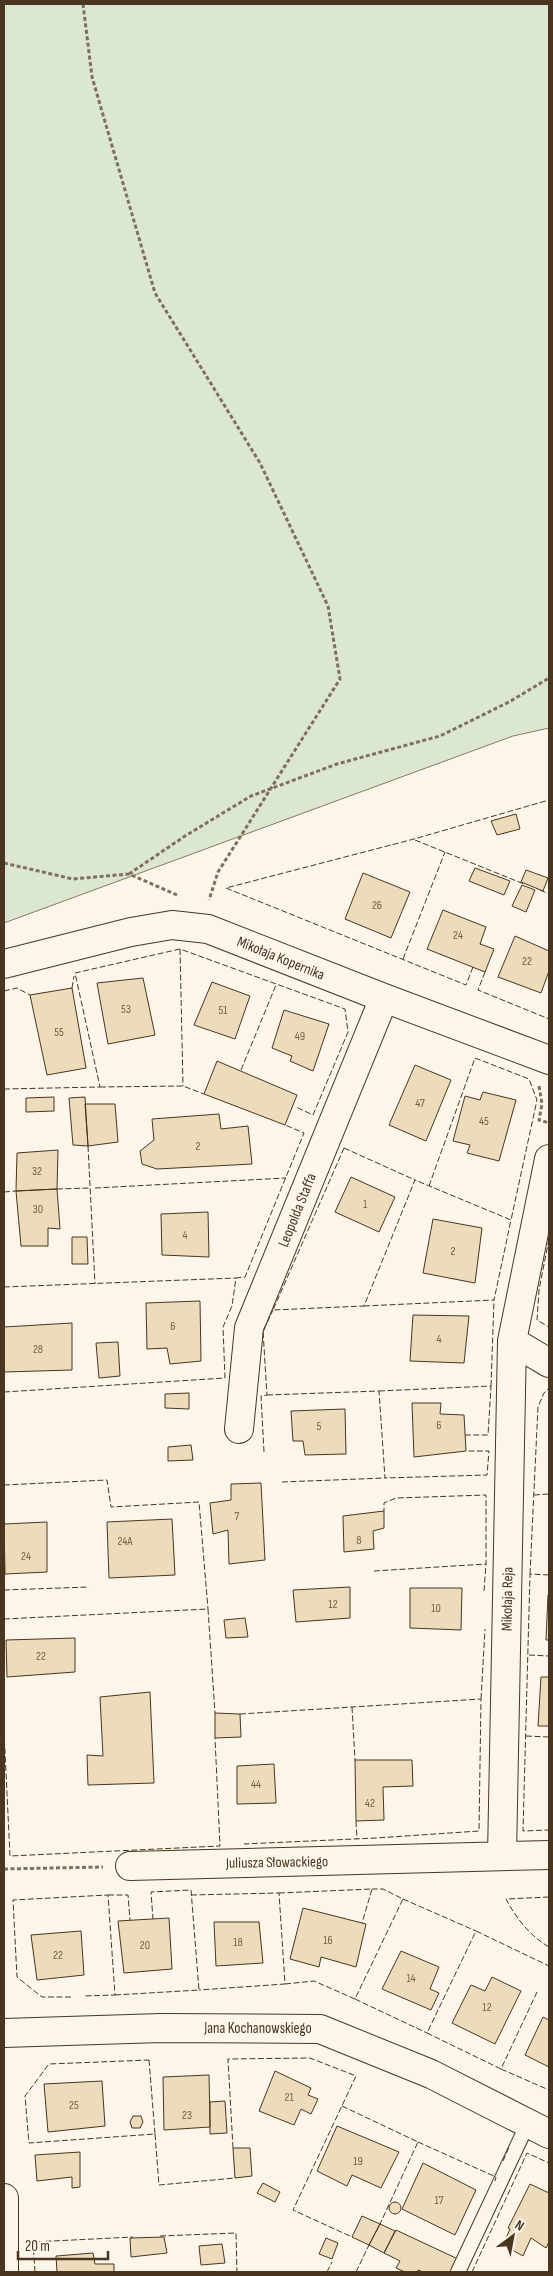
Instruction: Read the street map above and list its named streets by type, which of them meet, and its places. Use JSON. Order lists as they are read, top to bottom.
{
  "streets": {
    "street": [
      "Mikołaja Kopernika",
      "Leopolda Staffa",
      "Mikołaja Reja",
      "Juliusza Słowackiego",
      "Jana Kochanowskiego"
    ]
  },
  "crossings": [
    ["Mikołaja Kopernika", "Leopolda Staffa"],
    ["Mikołaja Reja", "Juliusza Słowackiego"]
  ],
  "house_numbers": [
    "26",
    "24",
    "22",
    "53",
    "51",
    "55",
    "49",
    "47",
    "45",
    "2",
    "32",
    "1",
    "30",
    "4",
    "2",
    "6",
    "4",
    "28",
    "6",
    "5",
    "7",
    "8",
    "24A",
    "24",
    "12",
    "10",
    "22",
    "44",
    "42",
    "16",
    "18",
    "20",
    "22",
    "14",
    "12",
    "21",
    "25",
    "23",
    "19",
    "17"
  ],
  "scale_bar": "20 m",
  "north": "top right"
}
